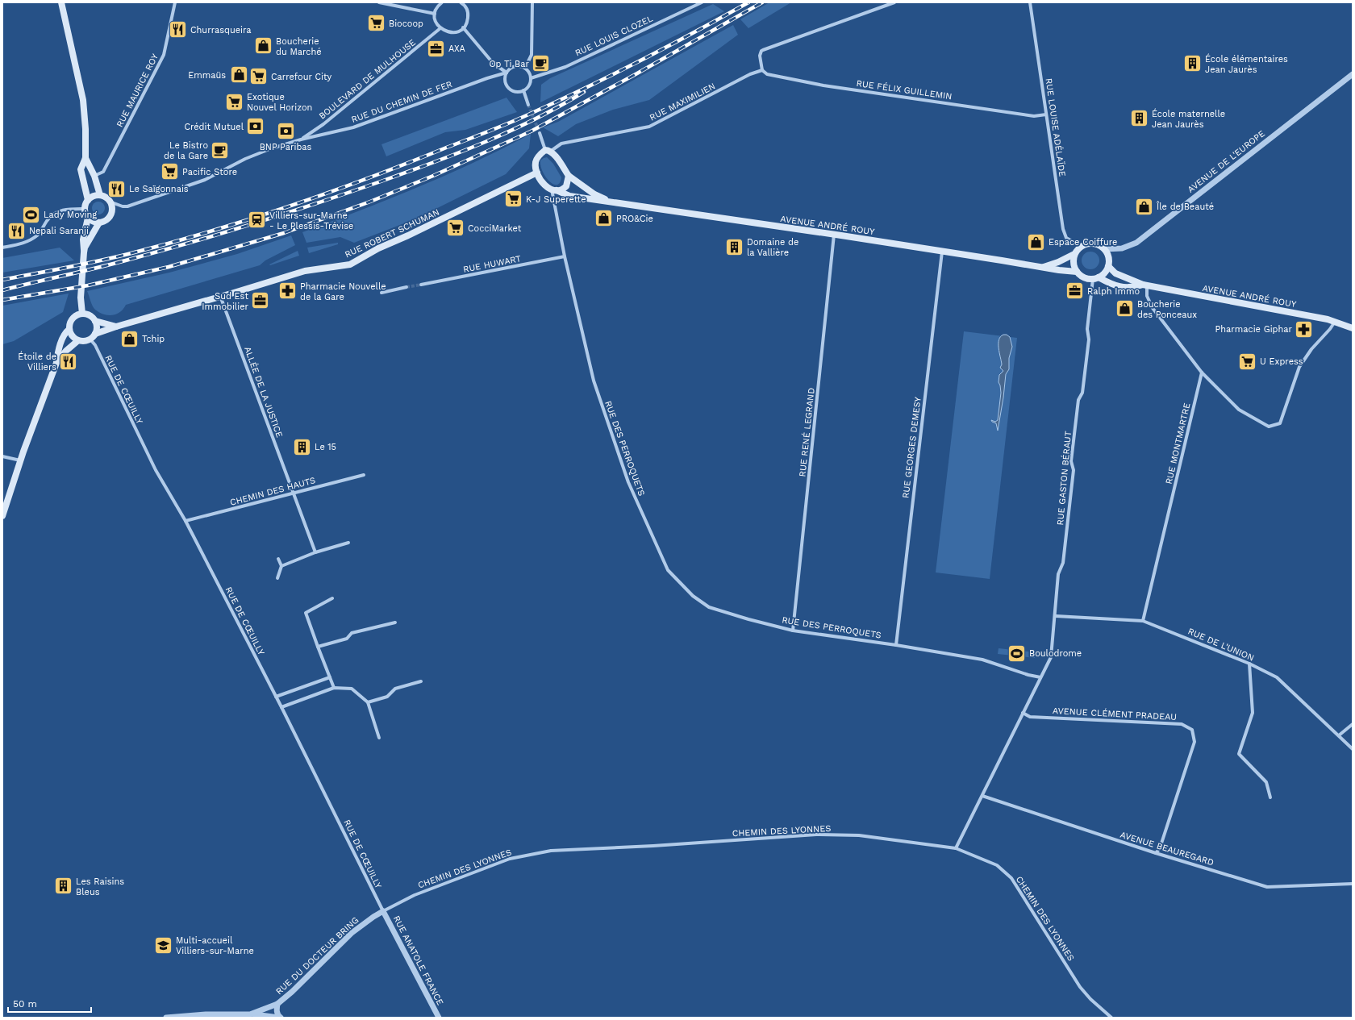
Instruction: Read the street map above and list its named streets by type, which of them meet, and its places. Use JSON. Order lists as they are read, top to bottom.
{
  "streets": {
    "main road": ["AVENUE ANDRÉ ROUY", "RUE ROBERT SCHUMAN"],
    "street": [
      "RUE LOUIS CLOZEL",
      "BOULEVARD DE MULHOUSE",
      "RUE FÉLIX GUILLEMIN",
      "RUE MAURICE ROY",
      "RUE DU CHEMIN DE FER",
      "RUE MAXIMILIEN",
      "RUE LOUISE ADÉLAÏDE",
      "AVENUE DE L'EUROPE",
      "RUE HUWART",
      "RUE DE CŒUILLY",
      "ALLÉE DE LA JUSTICE",
      "RUE RENÉ LEGRAND",
      "RUE MONTMARTRE",
      "RUE GEORGES DEMESY",
      "RUE DES PERROQUETS",
      "RUE GASTON BÉRAUT",
      "CHEMIN DES HAUTS",
      "RUE DE L'UNION",
      "AVENUE CLÉMENT PRADEAU",
      "CHEMIN DES LYONNES",
      "AVENUE BEAUREGARD",
      "RUE DU DOCTEUR BRING",
      "RUE ANATOLE FRANCE"
    ]
  },
  "crossings": [
    ["RUE LOUIS CLOZEL", "RUE DU CHEMIN DE FER"],
    ["BOULEVARD DE MULHOUSE", "RUE DU CHEMIN DE FER"],
    ["RUE FÉLIX GUILLEMIN", "RUE MAXIMILIEN"],
    ["RUE FÉLIX GUILLEMIN", "RUE LOUISE ADÉLAÏDE"],
    ["RUE MAXIMILIEN", "AVENUE ANDRÉ ROUY"],
    ["RUE MAXIMILIEN", "RUE ROBERT SCHUMAN"],
    ["RUE MAXIMILIEN", "RUE DES PERROQUETS"],
    ["RUE LOUISE ADÉLAÏDE", "AVENUE DE L'EUROPE"],
    ["RUE LOUISE ADÉLAÏDE", "AVENUE ANDRÉ ROUY"],
    ["RUE LOUISE ADÉLAÏDE", "RUE GASTON BÉRAUT"],
    ["AVENUE DE L'EUROPE", "AVENUE ANDRÉ ROUY"],
    ["AVENUE DE L'EUROPE", "RUE GASTON BÉRAUT"],
    ["AVENUE ANDRÉ ROUY", "RUE ROBERT SCHUMAN"],
    ["AVENUE ANDRÉ ROUY", "RUE RENÉ LEGRAND"],
    ["AVENUE ANDRÉ ROUY", "RUE GEORGES DEMESY"],
    ["AVENUE ANDRÉ ROUY", "RUE DES PERROQUETS"],
    ["AVENUE ANDRÉ ROUY", "RUE GASTON BÉRAUT"],
    ["RUE ROBERT SCHUMAN", "RUE DE CŒUILLY"],
    ["RUE ROBERT SCHUMAN", "ALLÉE DE LA JUSTICE"],
    ["RUE ROBERT SCHUMAN", "RUE DES PERROQUETS"],
    ["RUE HUWART", "RUE DES PERROQUETS"],
    ["RUE DE CŒUILLY", "CHEMIN DES HAUTS"],
    ["RUE DE CŒUILLY", "CHEMIN DES LYONNES"],
    ["RUE DE CŒUILLY", "RUE DU DOCTEUR BRING"],
    ["RUE DE CŒUILLY", "RUE ANATOLE FRANCE"],
    ["ALLÉE DE LA JUSTICE", "CHEMIN DES HAUTS"],
    ["RUE RENÉ LEGRAND", "RUE DES PERROQUETS"],
    ["RUE MONTMARTRE", "RUE DE L'UNION"],
    ["RUE GEORGES DEMESY", "RUE DES PERROQUETS"],
    ["RUE DES PERROQUETS", "RUE GASTON BÉRAUT"],
    ["RUE GASTON BÉRAUT", "RUE DE L'UNION"],
    ["AVENUE CLÉMENT PRADEAU", "AVENUE BEAUREGARD"],
    ["CHEMIN DES LYONNES", "RUE DU DOCTEUR BRING"],
    ["CHEMIN DES LYONNES", "RUE ANATOLE FRANCE"],
    ["RUE DU DOCTEUR BRING", "RUE ANATOLE FRANCE"]
  ],
  "places": {
    "supermarket": [
      "Biocoop",
      "Carrefour City",
      "Exotique Nouvel Horizon",
      "Pacific Store",
      "K-J Superette",
      "CocciMarket",
      "U Express"
    ],
    "restaurant": [
      "Churrasqueira",
      "Le Saïgonnais",
      "Nepali Saranji",
      "Étoile de Villiers"
    ],
    "shop": [
      "Boucherie du Marché",
      "Emmaüs",
      "Île de Beauté",
      "PRO&Cie",
      "Espace Coiffure",
      "Boucherie des Ponceaux",
      "Tchip"
    ],
    "office": ["AXA", "Ralph Immo", "Sud Est Immobilier"],
    "cafe": ["Op Ti Bar", "Le Bistro de la Gare"],
    "building": [
      "École élémentaires Jean Jaurès",
      "École maternelle Jean Jaurès",
      "Domaine de la Vallière",
      "Le 15",
      "Les Raisins Bleus"
    ],
    "bank": ["Crédit Mutuel", "BNP Paribas"],
    "sports": ["Lady Moving", "Boulodrome"],
    "station": ["Villiers-sur-Marne - Le Plessis-Trévise"],
    "pharmacy": ["Pharmacie Nouvelle de la Gare", "Pharmacie Giphar"],
    "school or university": ["Multi-accueil Villiers-sur-Marne"]
  },
  "scale_bar": "50 m"
}
